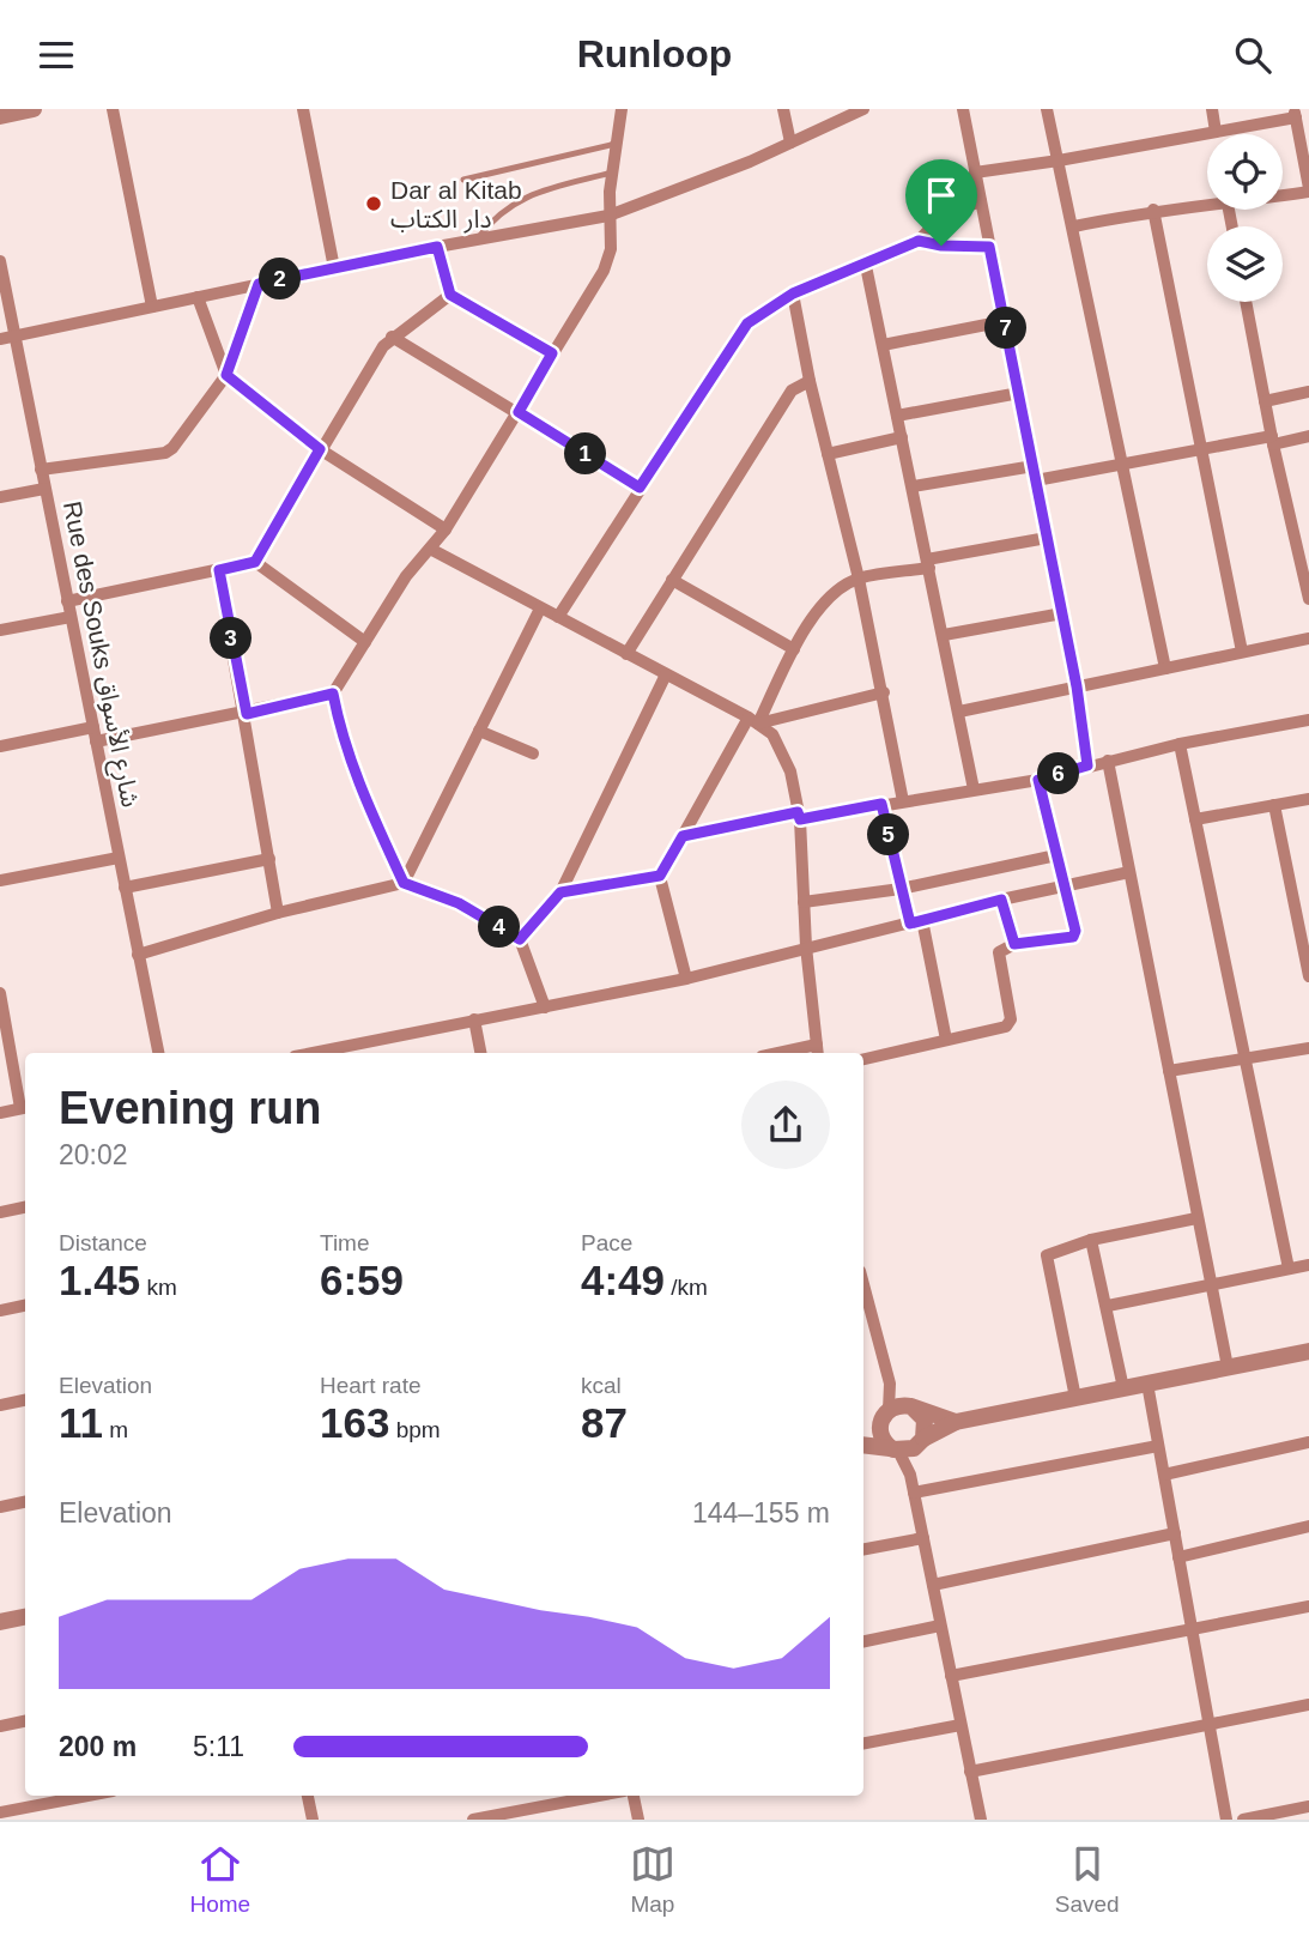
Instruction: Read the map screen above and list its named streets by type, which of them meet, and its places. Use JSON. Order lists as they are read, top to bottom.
{
  "streets": {
    "street": ["Rue des Souks شارع الأسواق"]
  },
  "places": ["Dar al Kitab دار الكتاب"],
  "page": {
    "header": "Runloop",
    "pins": [
      "2",
      "7",
      "1",
      "3",
      "6",
      "5",
      "4"
    ],
    "heading": ["Evening run", "20:02"],
    "stats": [
      ["Distance", "1.45 km"],
      ["Time", "6:59"],
      ["Pace", "4:49 /km"],
      ["Elevation", "11 m"],
      ["Heart rate", "163 bpm"],
      ["kcal", "87"]
    ],
    "chart": ["Elevation", "144–155 m"],
    "list": [
      {
        "name": "200 m",
        "note": "5:11"
      }
    ],
    "tabs": ["Home", "Map", "Saved"]
  }
}
